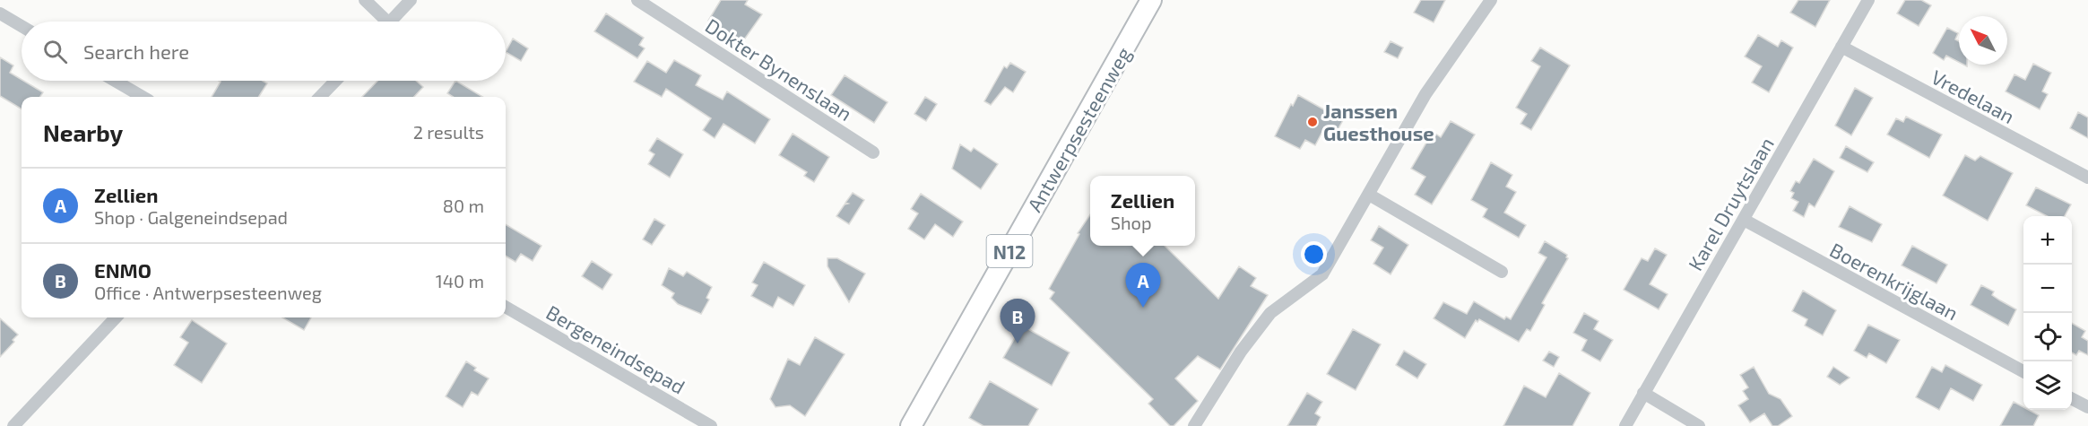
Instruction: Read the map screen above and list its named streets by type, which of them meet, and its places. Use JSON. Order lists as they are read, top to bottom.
{
  "streets": {
    "main road": ["Antwerpsesteenweg", "N12"],
    "street": [
      "Dokter Bynenslaan",
      "Vredelaan",
      "Karel Druytslaan",
      "Boerenkrijglaan",
      "Bergeneindsepad"
    ]
  },
  "crossings": [
    ["Vredelaan", "Karel Druytslaan"],
    ["Karel Druytslaan", "Boerenkrijglaan"]
  ],
  "places": ["Janssen Guesthouse"],
  "north": "top left",
  "page": {
    "search": "Search here",
    "heading": ["Nearby", "2 results"],
    "list": [
      {
        "mark": "A",
        "name": "Zellien",
        "note": "Shop · Galgeneindsepad",
        "value": "80 m"
      },
      {
        "mark": "B",
        "name": "ENMO",
        "note": "Office · Antwerpsesteenweg",
        "value": "140 m"
      }
    ],
    "popup": ["Zellien", "Shop"],
    "map_buttons": ["+", "−"],
    "pins": ["A", "B"]
  }
}
